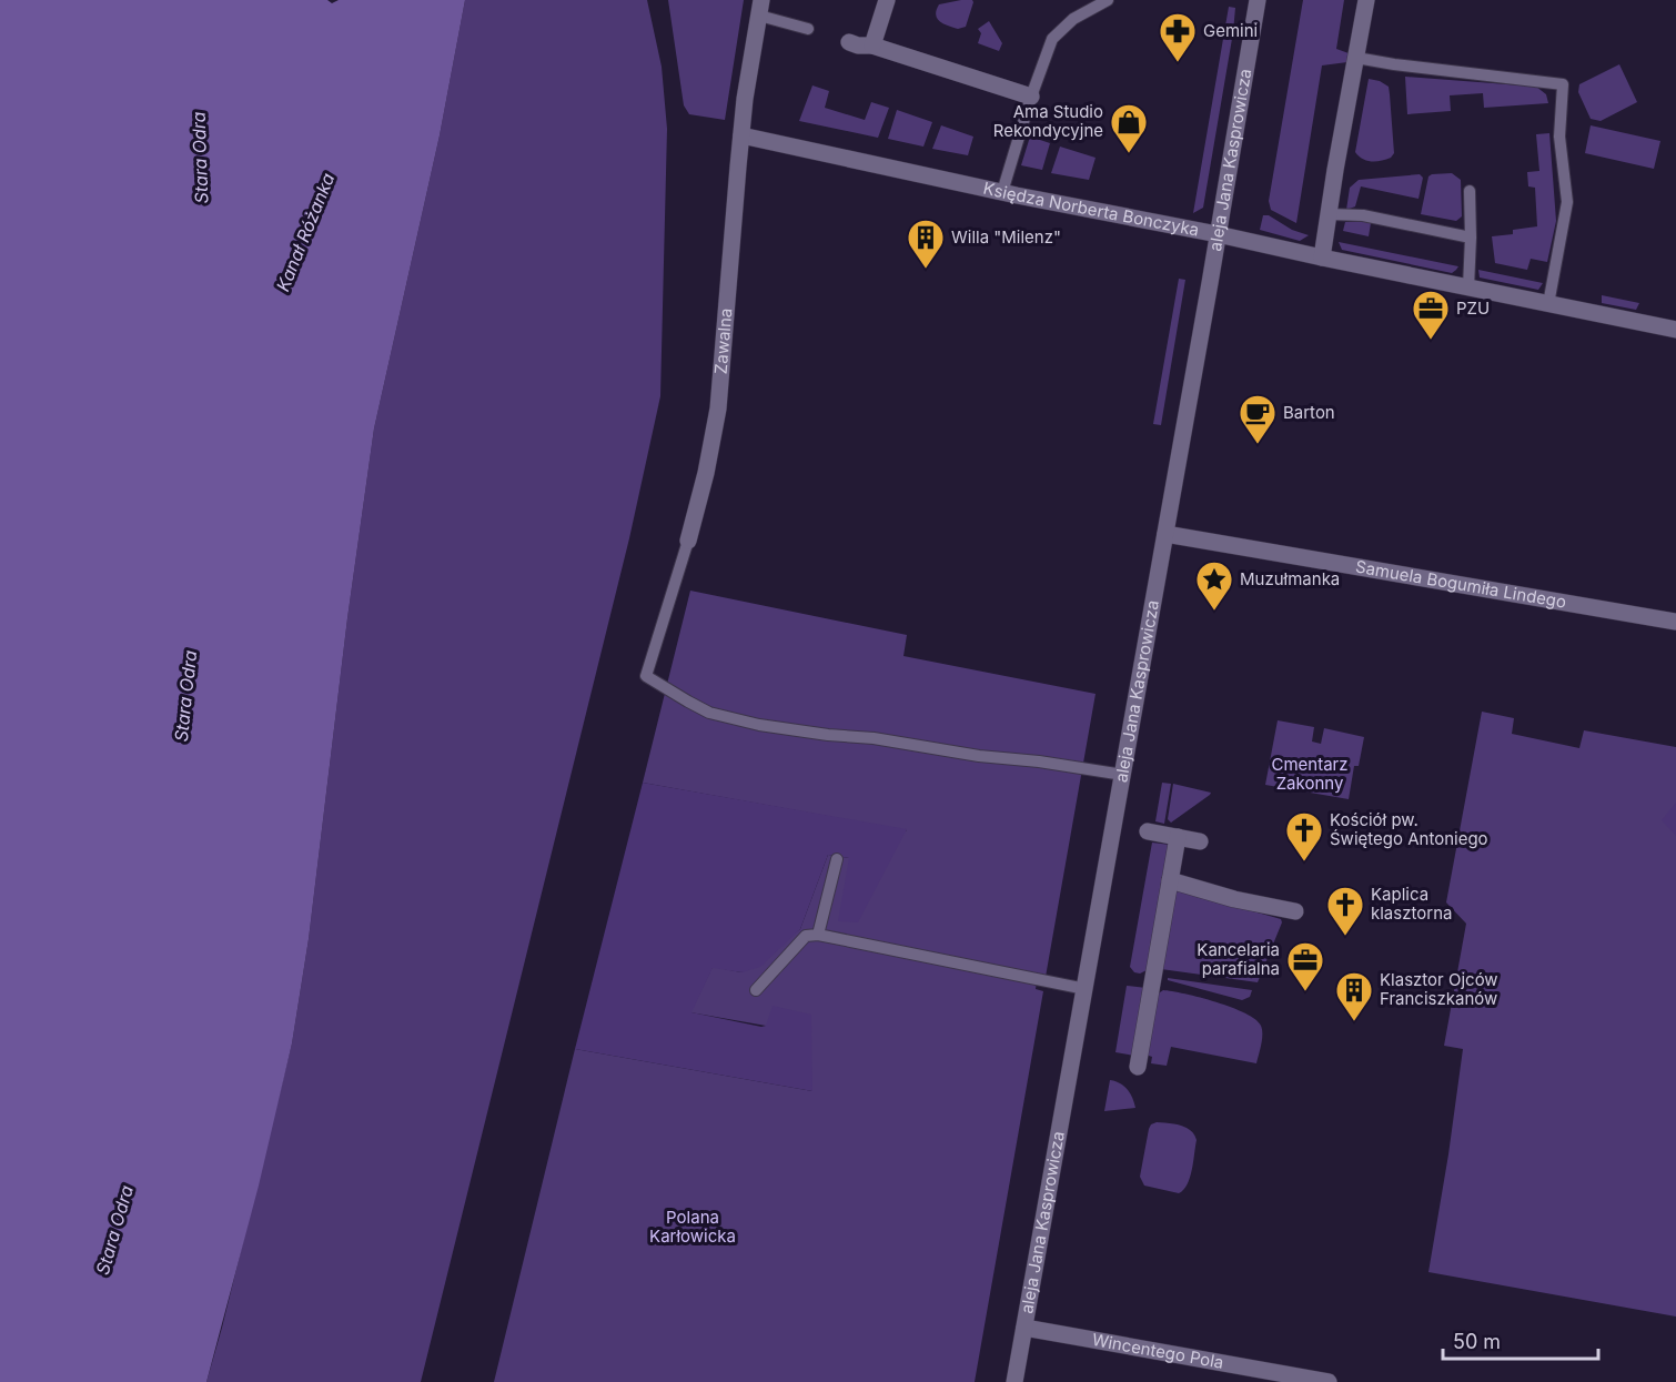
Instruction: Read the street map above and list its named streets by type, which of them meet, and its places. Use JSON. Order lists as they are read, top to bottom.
{
  "streets": {
    "street": [
      "aleja Jana Kasprowicza",
      "Księdza Norberta Bonczyka",
      "Zawalna",
      "Samuela Bogumiła Lindego",
      "Wincentego Pola"
    ]
  },
  "crossings": [
    ["aleja Jana Kasprowicza", "Księdza Norberta Bonczyka"],
    ["aleja Jana Kasprowicza", "Zawalna"],
    ["aleja Jana Kasprowicza", "Samuela Bogumiła Lindego"],
    ["aleja Jana Kasprowicza", "Wincentego Pola"],
    ["Księdza Norberta Bonczyka", "Zawalna"]
  ],
  "water": ["Stara Odra", "Kanał Różanka"],
  "parks": ["Cmentarz Zakonny", "Polana Karłowicka"],
  "places": {
    "pharmacy": ["Gemini"],
    "shop": ["Ama Studio Rekondycyjne"],
    "building": ["Willa \"Milenz\"", "Klasztor Ojców Franciszkanów"],
    "office": ["PZU", "Kancelaria parafialna"],
    "cafe": ["Barton"],
    "place": ["Muzułmanka"],
    "church": ["Kościół pw. Świętego Antoniego", "Kaplica klasztorna"]
  },
  "scale_bar": "50 m"
}
